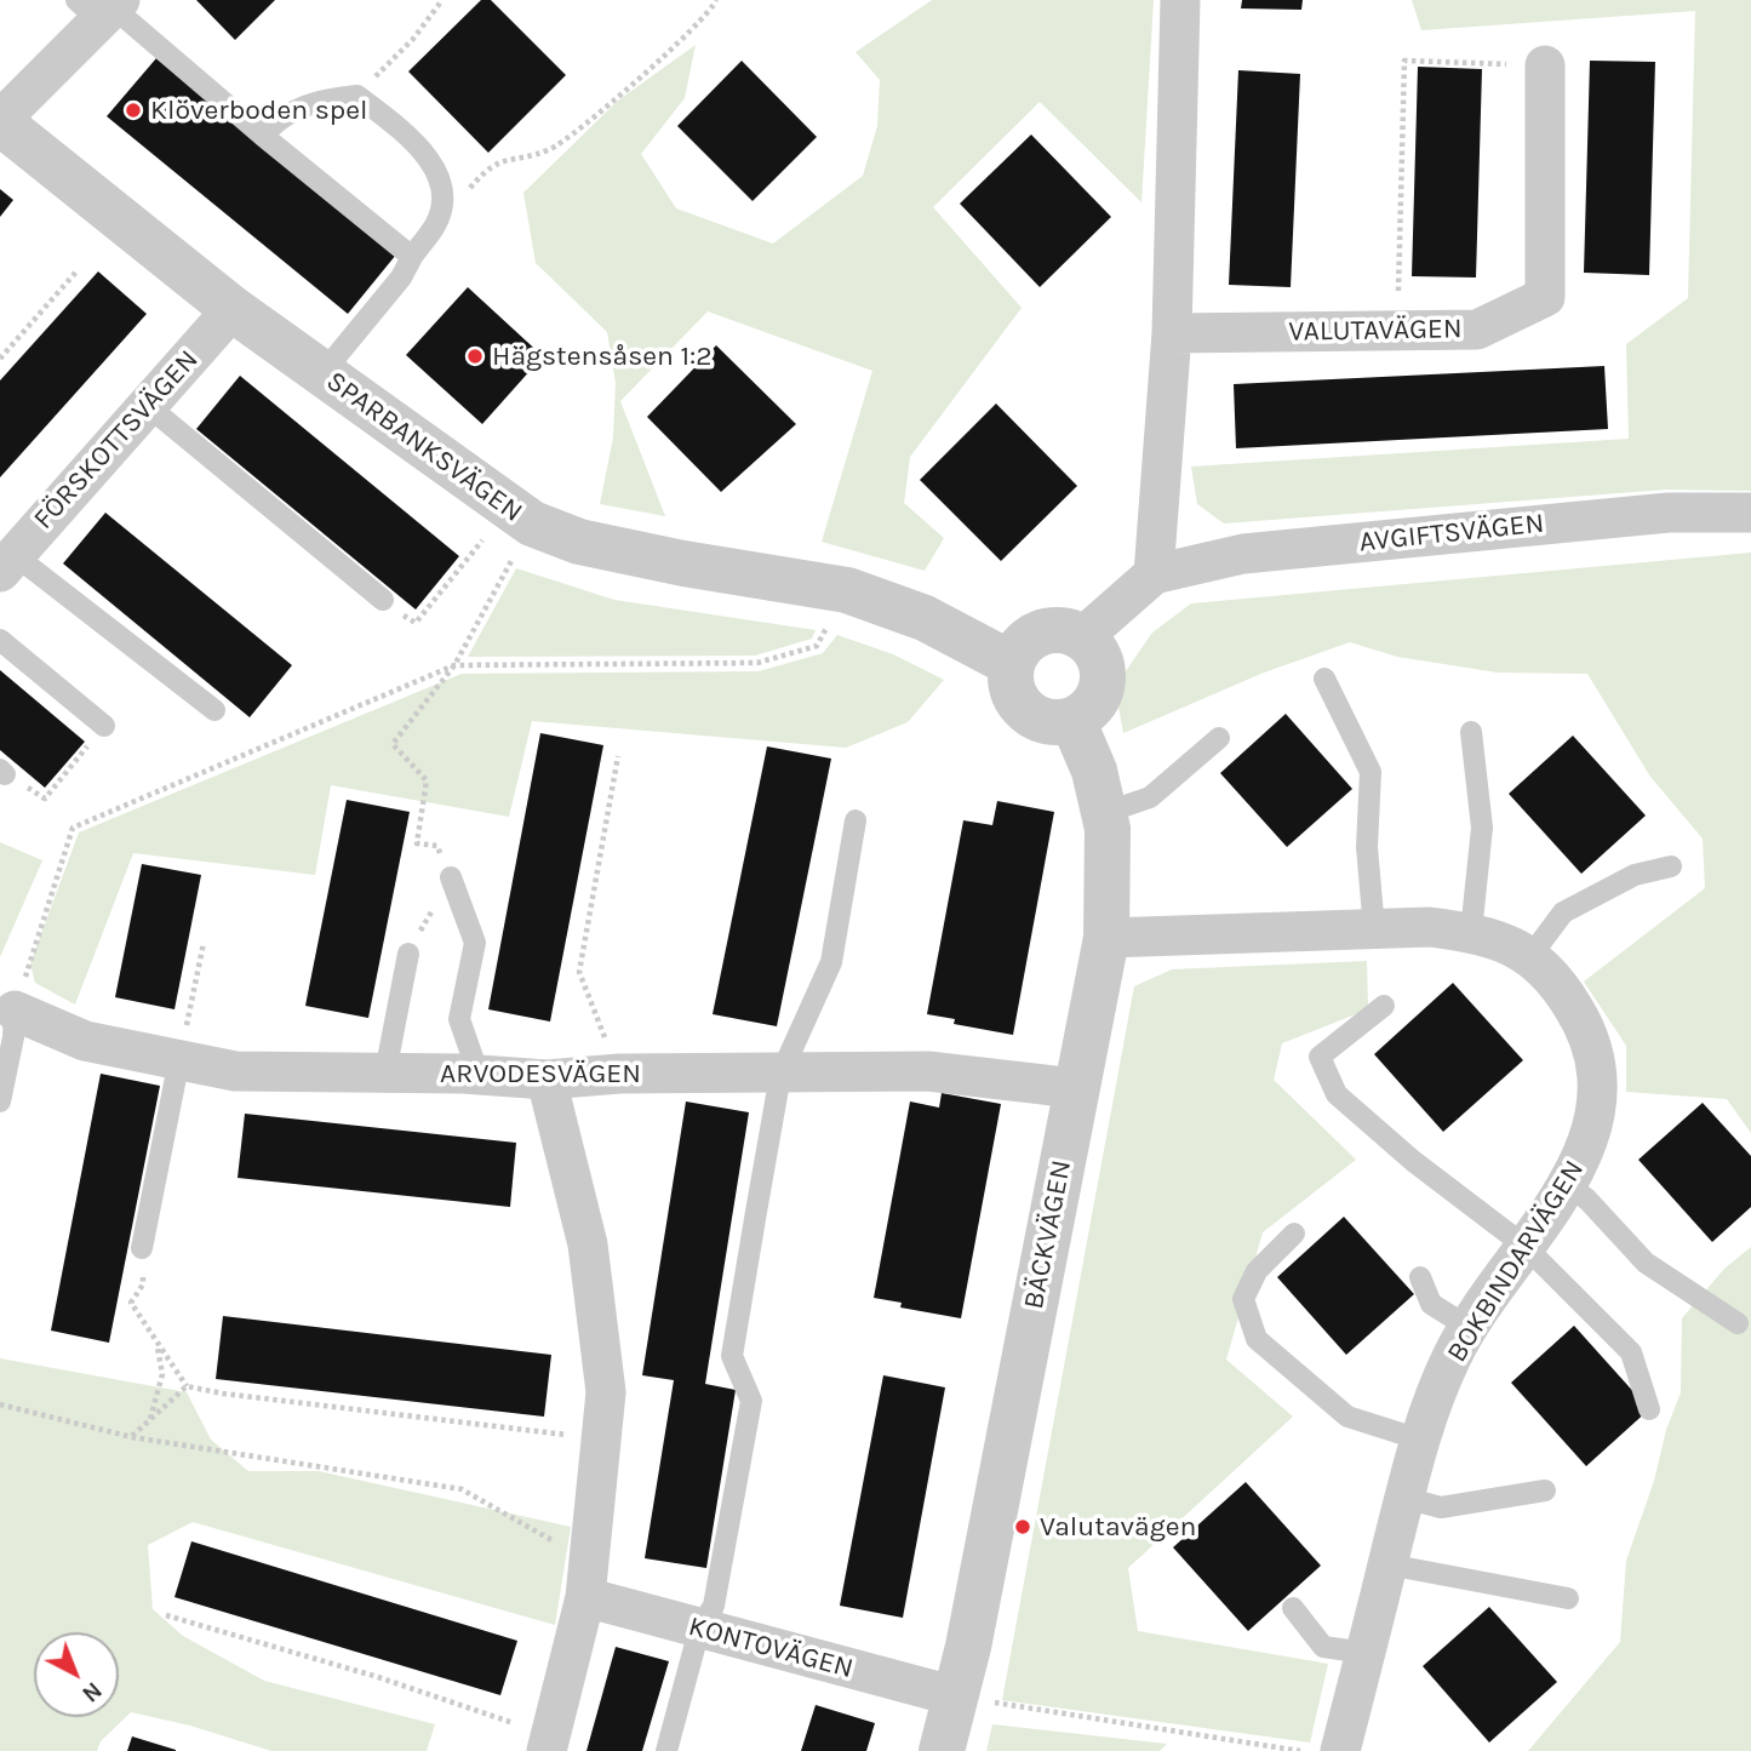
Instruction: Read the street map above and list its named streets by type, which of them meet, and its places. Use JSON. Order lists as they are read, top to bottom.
{
  "streets": {
    "street": [
      "VALUTAVÄGEN",
      "FÖRSKOTTSVÄGEN",
      "SPARBANKSVÄGEN",
      "AVGIFTSVÄGEN",
      "ARVODESVÄGEN",
      "BÄCKVÄGEN",
      "BOKBINDARVÄGEN",
      "KONTOVÄGEN"
    ]
  },
  "crossings": [
    ["FÖRSKOTTSVÄGEN", "SPARBANKSVÄGEN"],
    ["SPARBANKSVÄGEN", "BÄCKVÄGEN"],
    ["ARVODESVÄGEN", "BÄCKVÄGEN"],
    ["BÄCKVÄGEN", "BOKBINDARVÄGEN"],
    ["BÄCKVÄGEN", "KONTOVÄGEN"]
  ],
  "places": ["Klöverboden spel", "Hägstensåsen 1:2", "Valutavägen"],
  "north": "bottom right"
}
